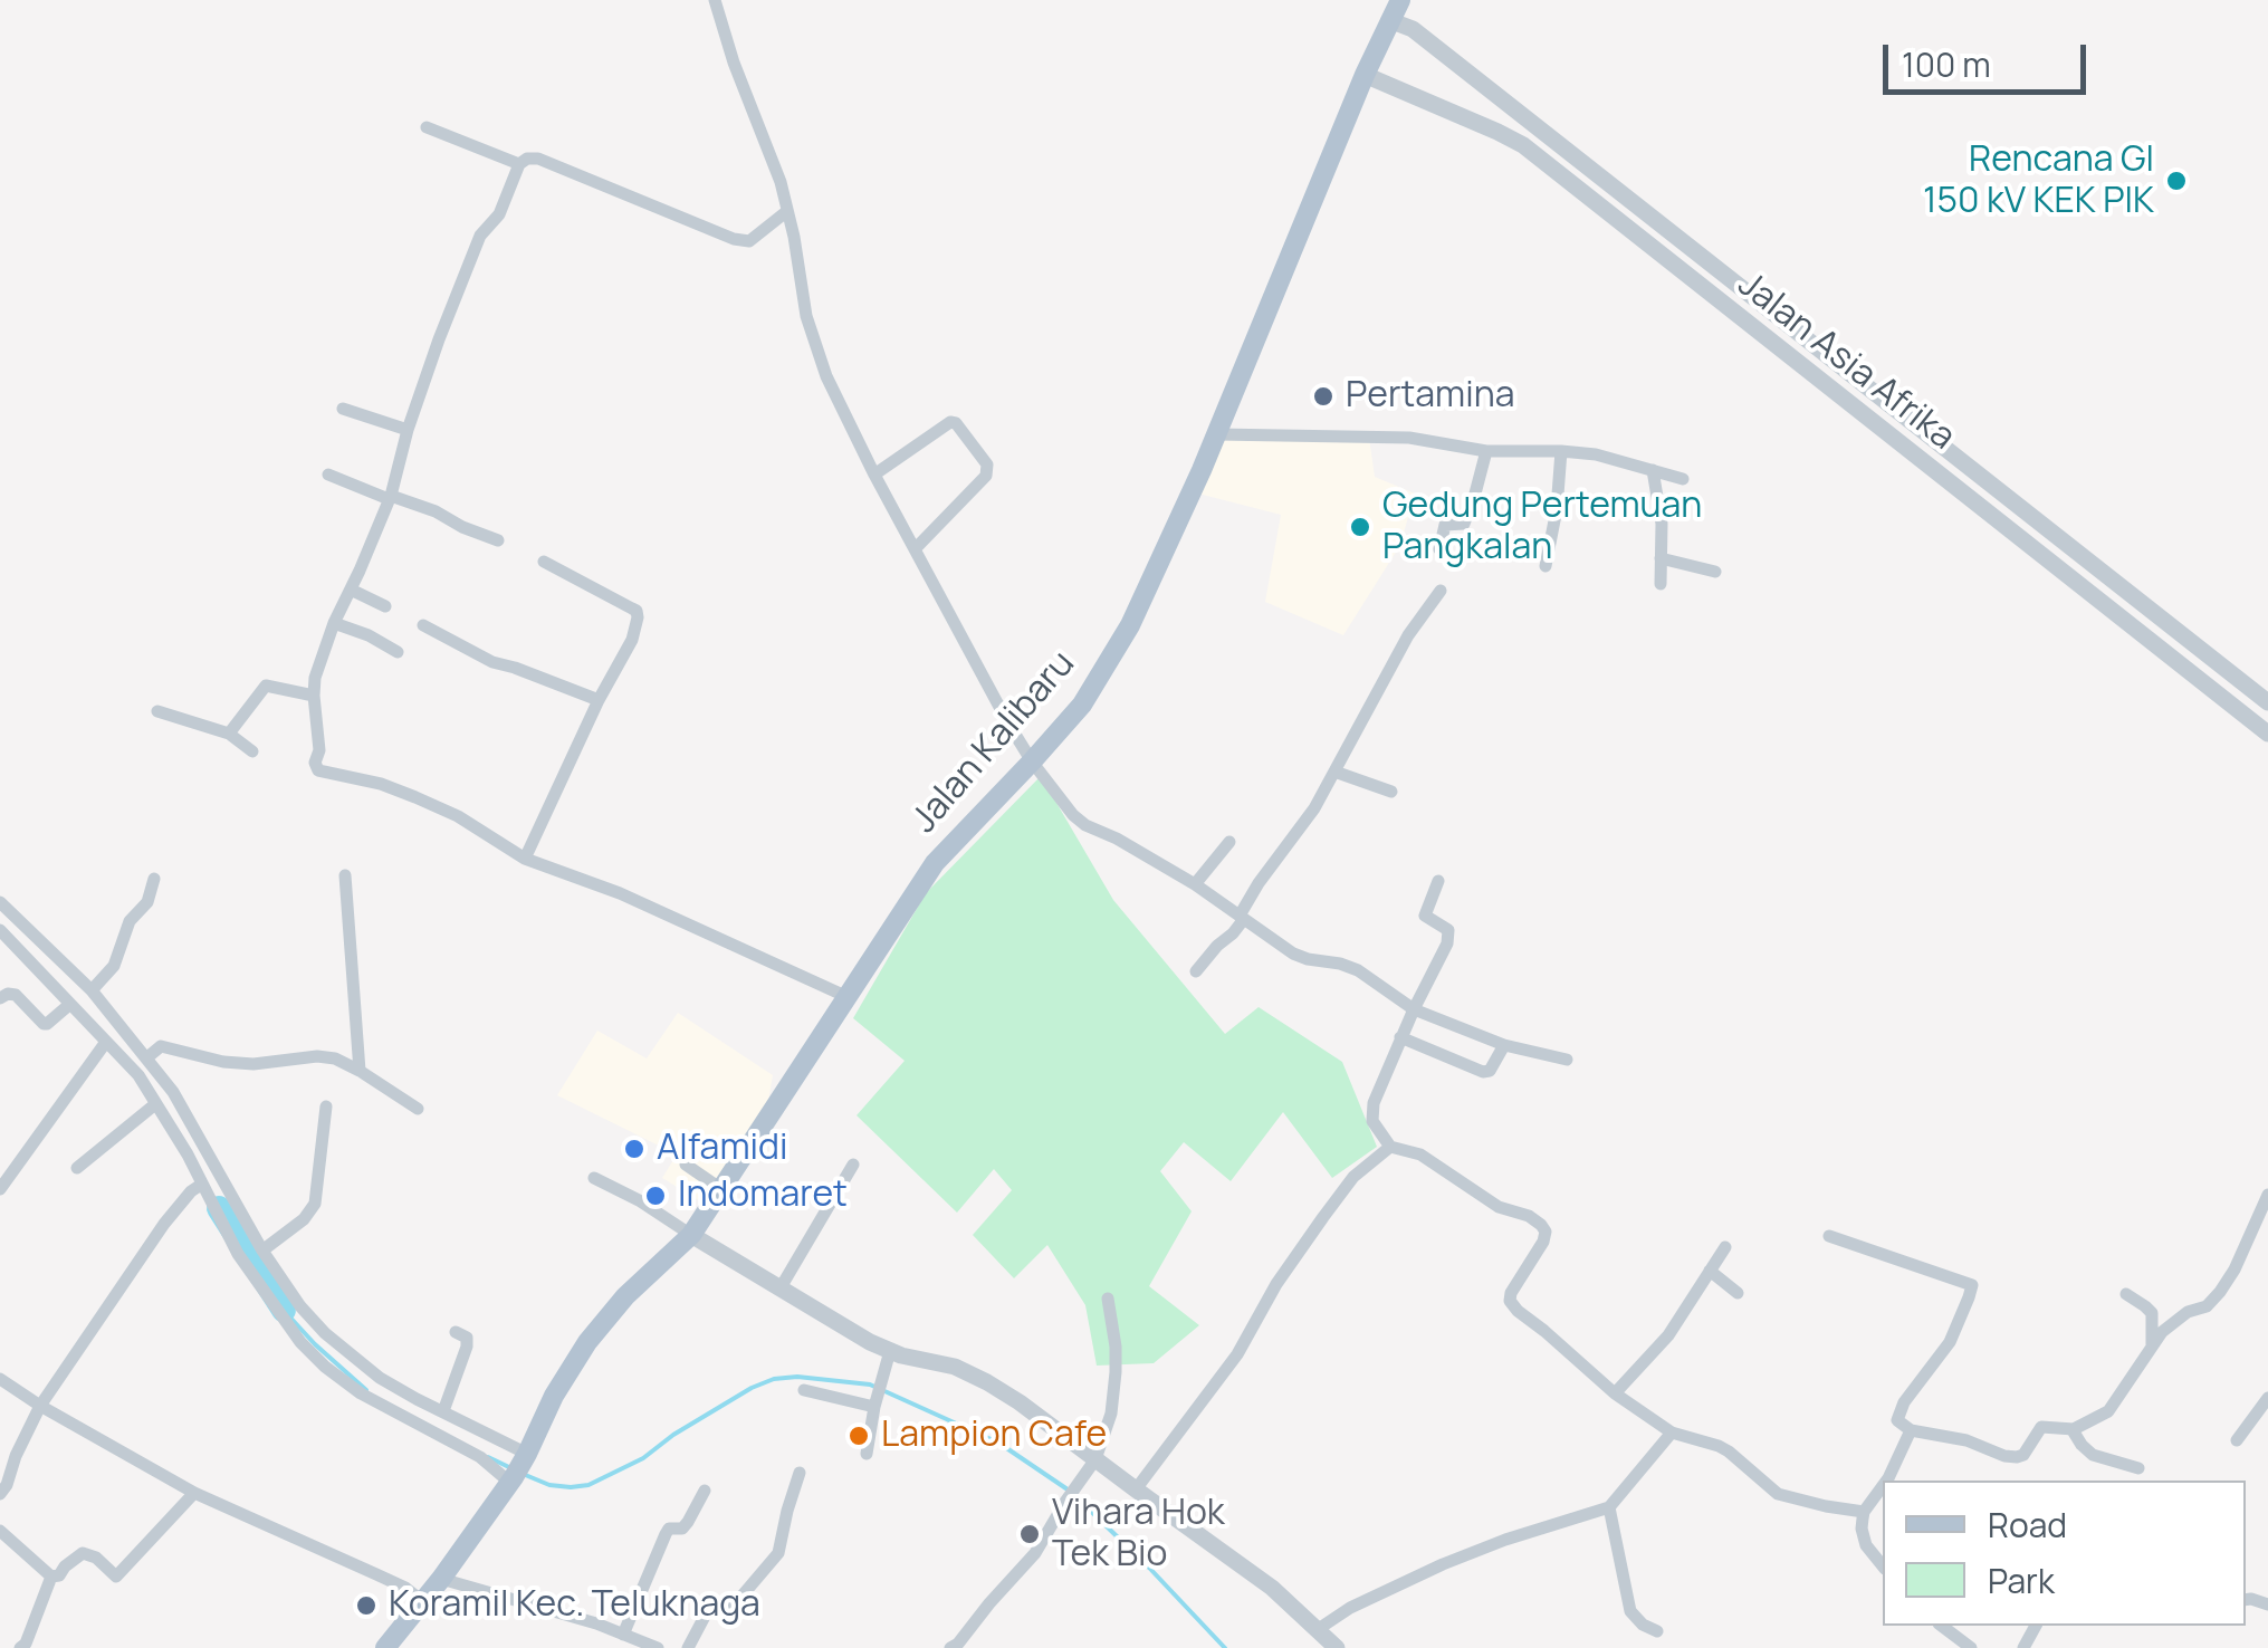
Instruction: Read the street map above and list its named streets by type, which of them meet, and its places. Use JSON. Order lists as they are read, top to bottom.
{
  "streets": {
    "main road": ["Jalan Kalibaru"],
    "street": ["Jalan Asia Afrika"]
  },
  "crossings": [
    ["Jalan Asia Afrika", "Jalan Kalibaru"]
  ],
  "places": [
    "Rencana GI 150 kV KEK PIK",
    "Pertamina",
    "Gedung Pertemuan Pangkalan",
    "Alfamidi",
    "Indomaret",
    "Lampion Cafe",
    "Vihara Hok Tek Bio",
    "Koramil Kec. Teluknaga"
  ],
  "legend": ["Road", "Park"],
  "scale_bar": "100 m"
}
